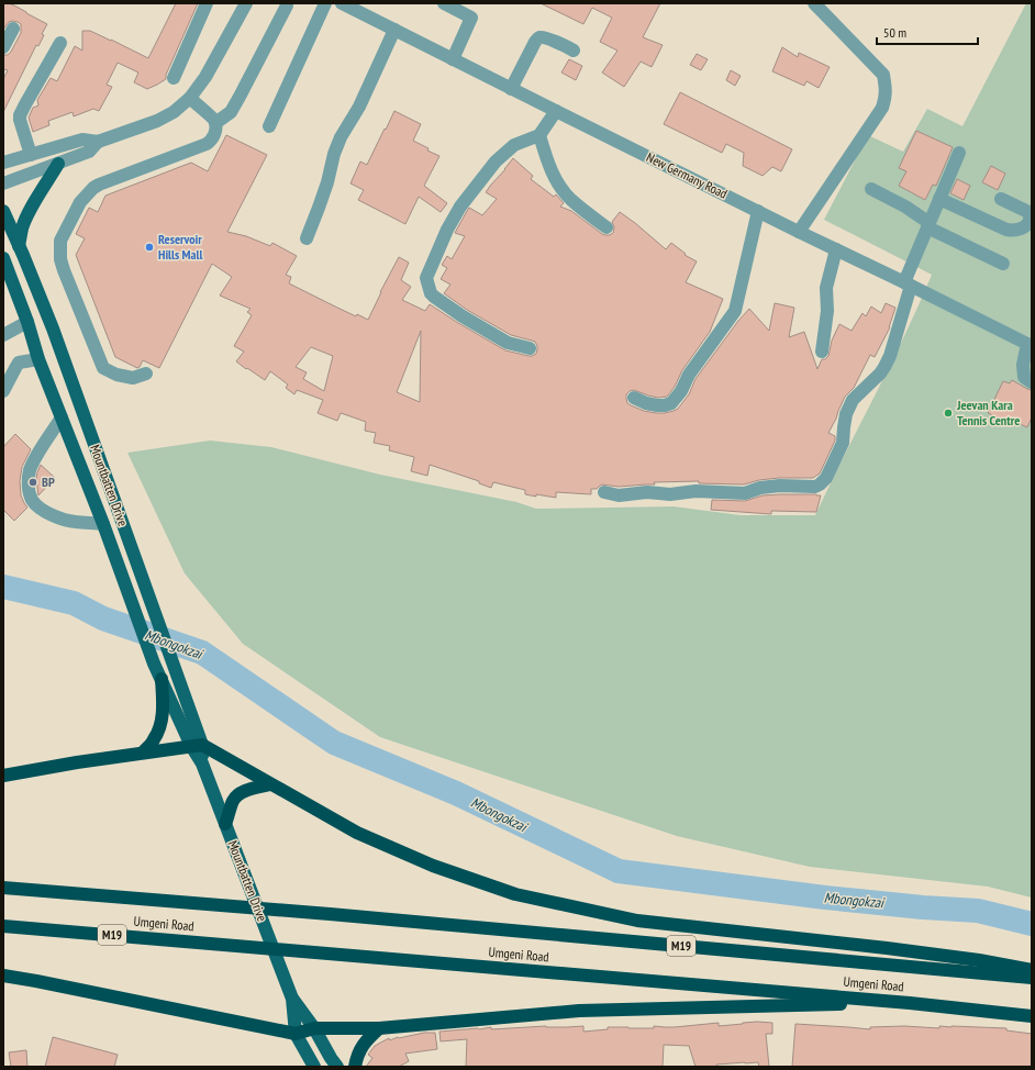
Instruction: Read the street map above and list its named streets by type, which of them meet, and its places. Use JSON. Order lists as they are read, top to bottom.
{
  "streets": {
    "highway": ["Umgeni Road", "M19"],
    "main road": ["Mountbatten Drive"],
    "street": ["New Germany Road"]
  },
  "water": ["Mbongokzai"],
  "places": ["Reservoir Hills Mall", "Jeevan Kara Tennis Centre", "BP"],
  "scale_bar": "50 m"
}
